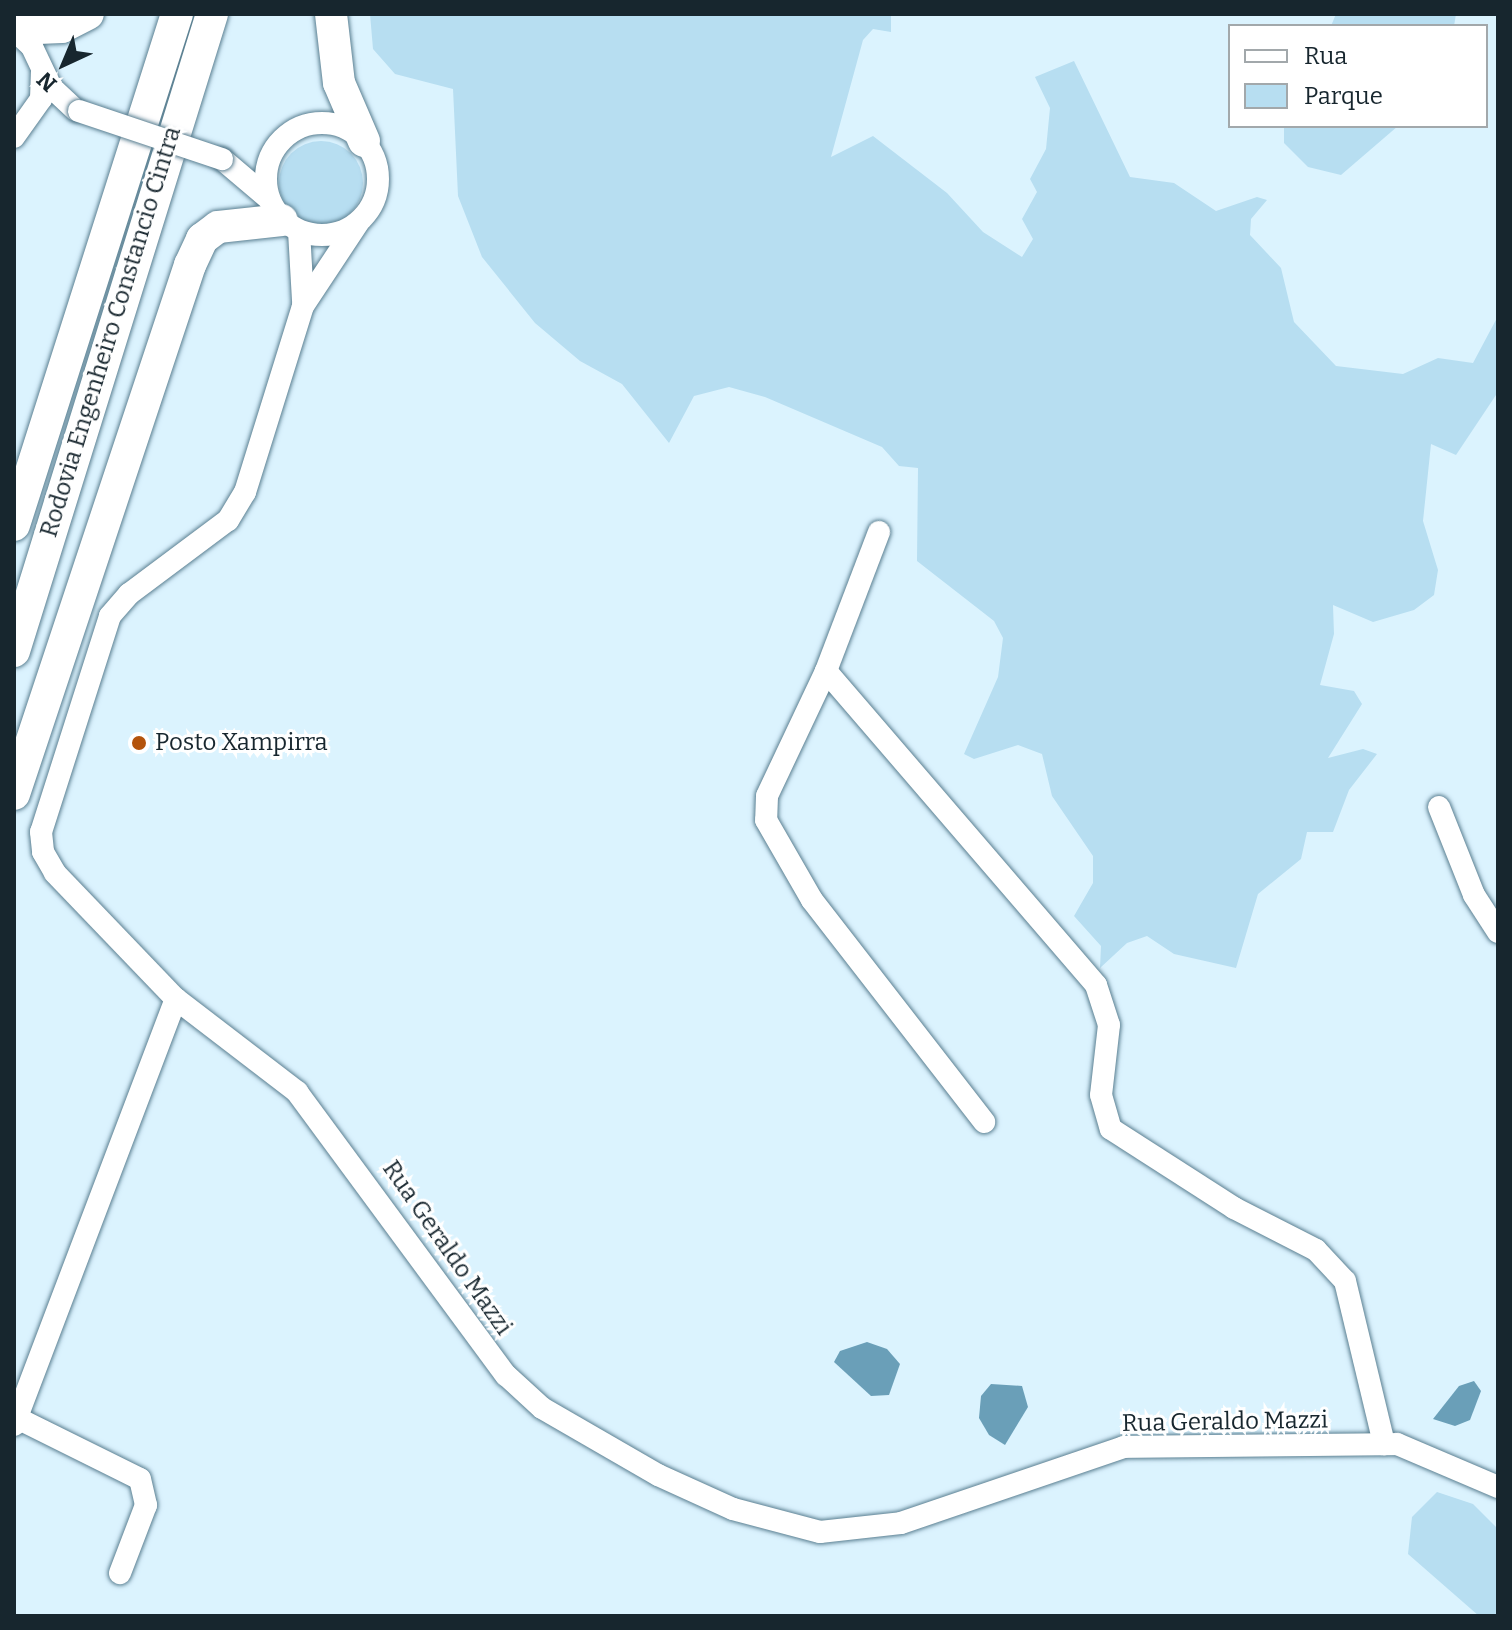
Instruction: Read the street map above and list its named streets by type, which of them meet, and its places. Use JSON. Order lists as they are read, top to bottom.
{
  "streets": {
    "highway": ["Rodovia Engenheiro Constancio Cintra"],
    "street": ["Rua Geraldo Mazzi"]
  },
  "places": ["Posto Xampirra"],
  "legend": ["Rua", "Parque"],
  "north": "bottom left"
}
